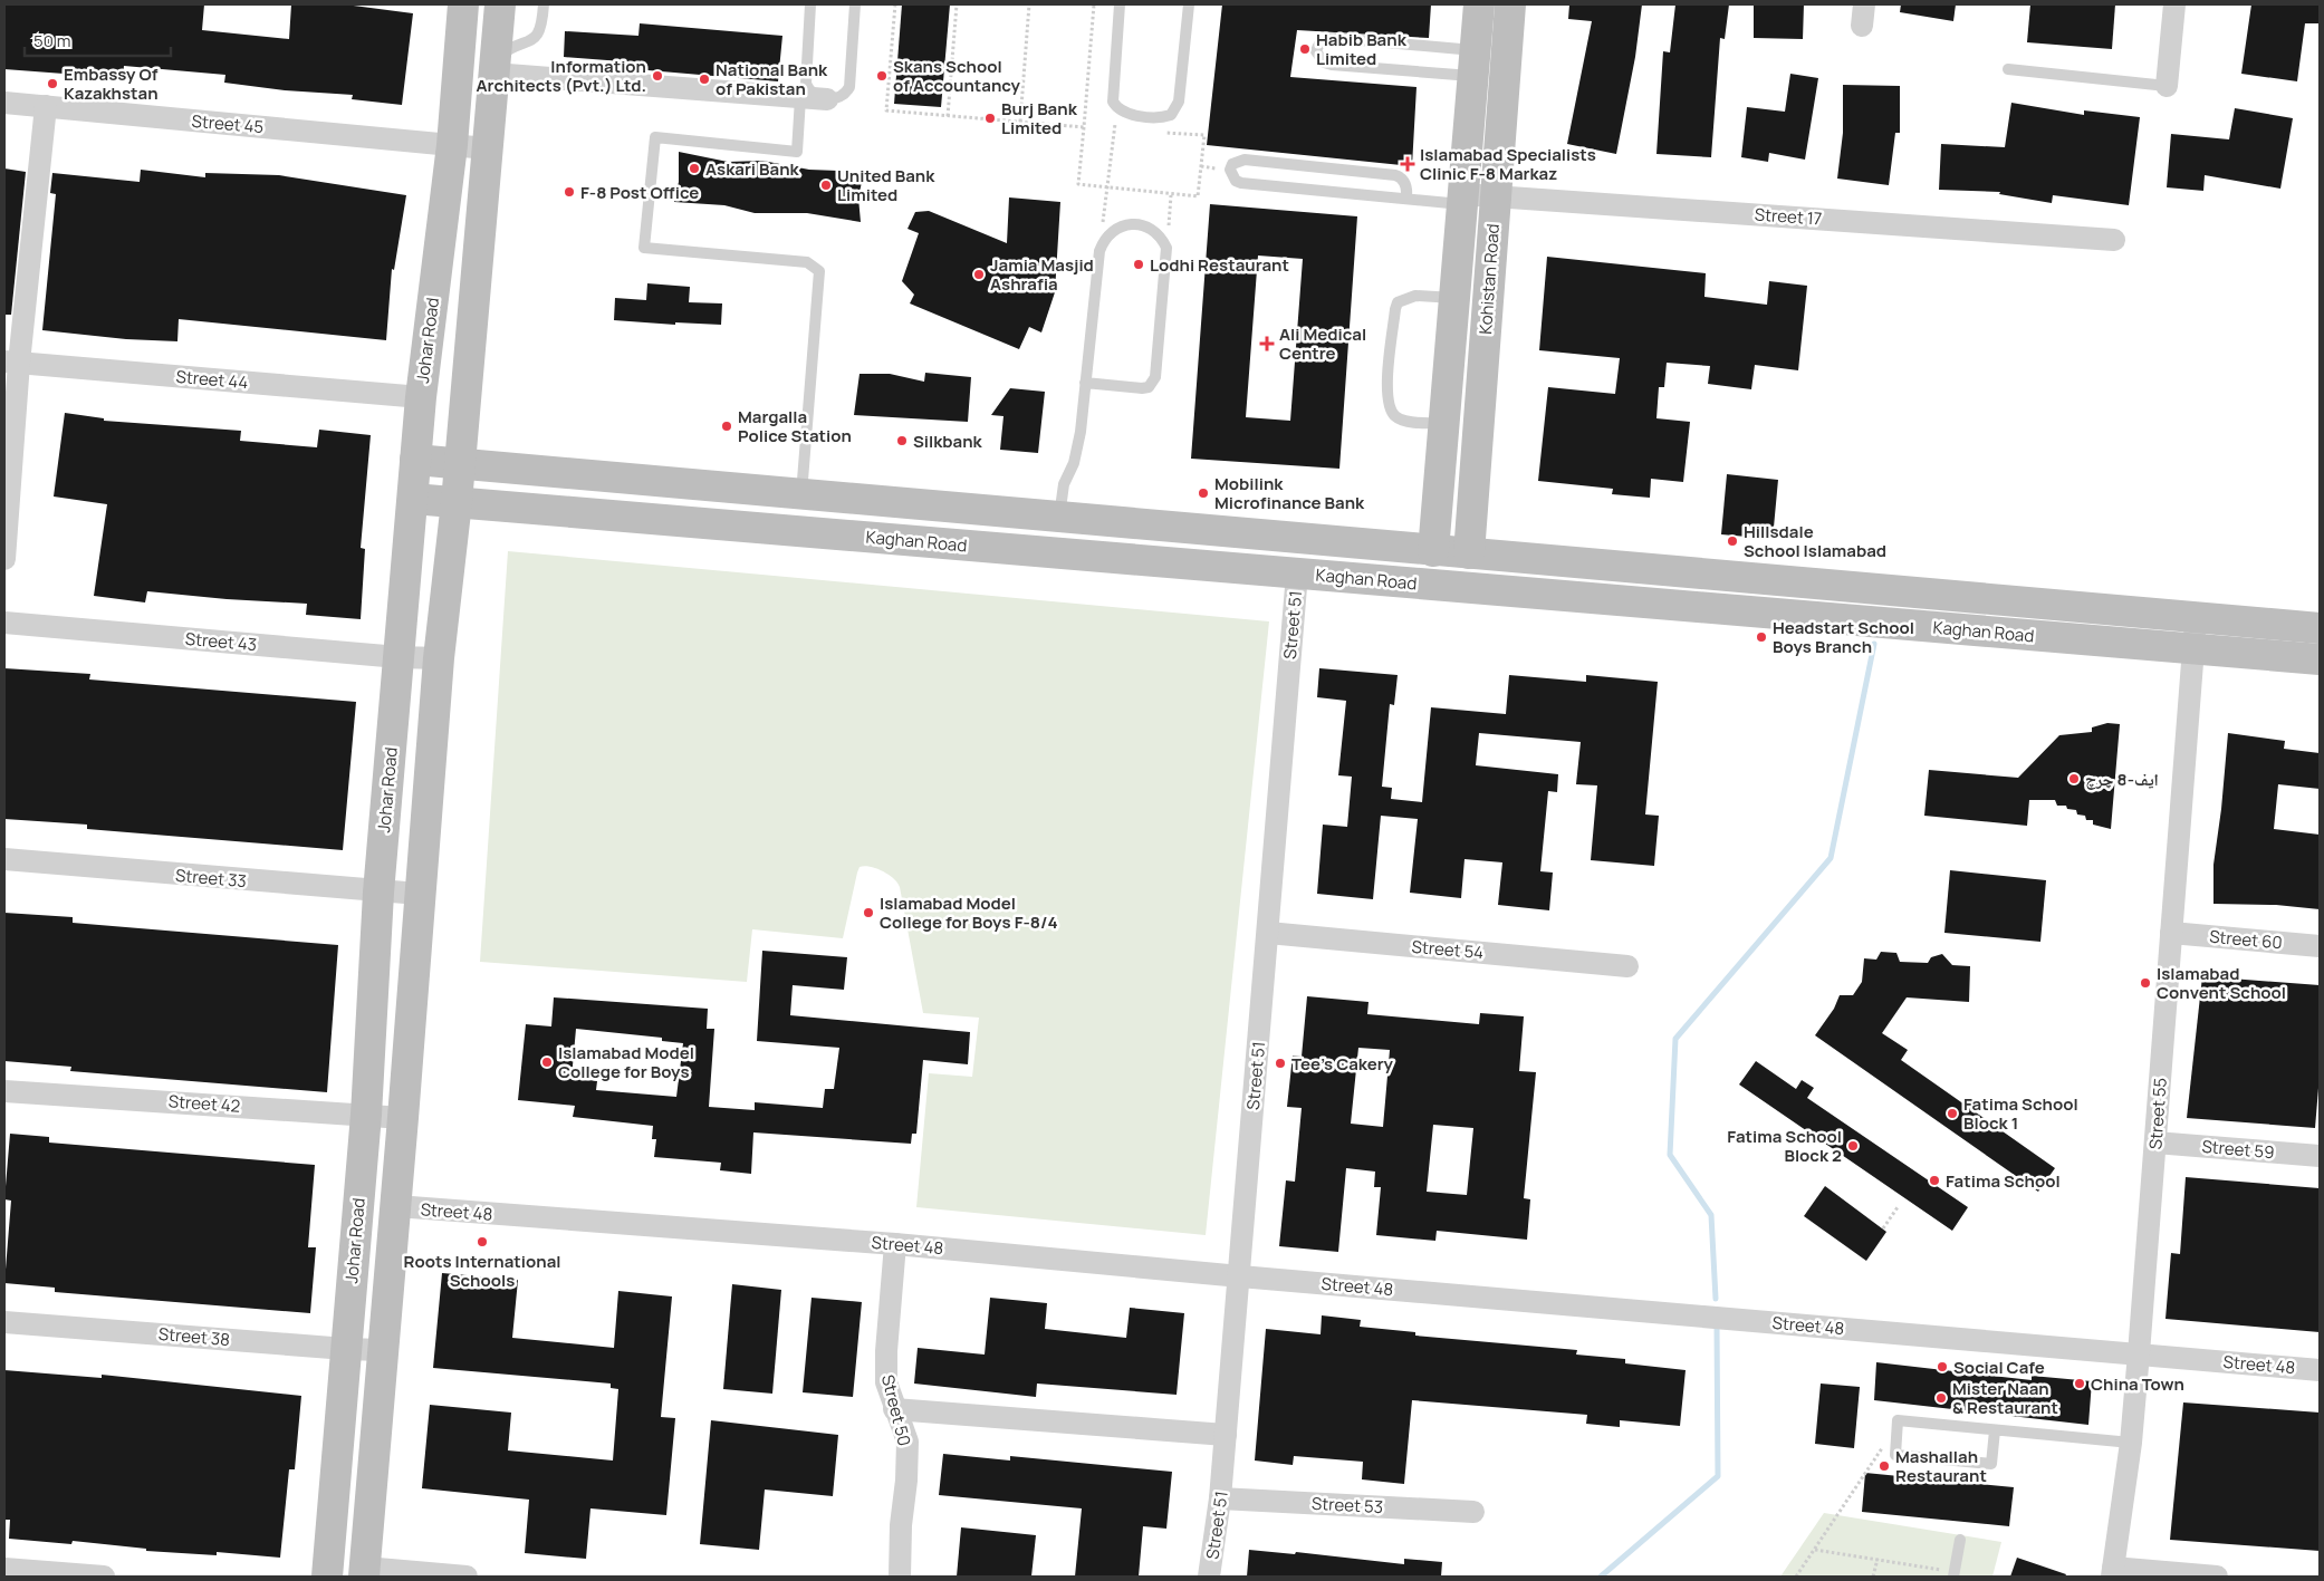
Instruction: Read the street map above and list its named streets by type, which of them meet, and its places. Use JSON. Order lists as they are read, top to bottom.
{
  "streets": {
    "street": [
      "Street 45",
      "Street 17",
      "Kohistan Road",
      "Johar Road",
      "Street 44",
      "Kaghan Road",
      "Street 51",
      "Street 43",
      "Street 33",
      "Street 60",
      "Street 54",
      "Street 42",
      "Street 55",
      "Street 59",
      "Street 48",
      "Street 38",
      "Street 50",
      "Street 53"
    ]
  },
  "crossings": [
    ["Street 45", "Johar Road"],
    ["Street 17", "Kohistan Road"],
    ["Kohistan Road", "Kaghan Road"],
    ["Johar Road", "Street 44"],
    ["Johar Road", "Kaghan Road"],
    ["Johar Road", "Street 43"],
    ["Johar Road", "Street 33"],
    ["Johar Road", "Street 42"],
    ["Johar Road", "Street 38"],
    ["Kaghan Road", "Street 51"],
    ["Kaghan Road", "Street 55"],
    ["Street 51", "Street 54"],
    ["Street 51", "Street 48"],
    ["Street 51", "Street 53"],
    ["Street 60", "Street 55"],
    ["Street 55", "Street 59"],
    ["Street 55", "Street 48"],
    ["Street 48", "Street 50"]
  ],
  "places": {
    "other": [
      "Habib Bank Limited",
      "Information Architects (Pvt.) Ltd.",
      "Skans School of Accountancy",
      "National Bank of Pakistan",
      "Embassy Of Kazakhstan",
      "Burj Bank Limited",
      "Askari Bank",
      "United Bank Limited",
      "F-8 Post Office",
      "Lodhi Restaurant",
      "Jamia Masjid Ashrafia",
      "Margalla Police Station",
      "Silkbank",
      "Mobilink Microfinance Bank",
      "Hillsdale School Islamabad",
      "Headstart School Boys Branch",
      "ایف-8 چرچ",
      "Islamabad Model College for Boys F-8/4",
      "Islamabad Convent School",
      "Islamabad Model College for Boys",
      "Tee's Cakery",
      "Fatima School Block 1",
      "Fatima School Block 2",
      "Fatima School",
      "Roots International Schools",
      "Social Cafe",
      "China Town",
      "Mister Naan & Restaurant",
      "Mashallah Restaurant"
    ],
    "health": ["Islamabad Specialists Clinic F-8 Markaz", "Ali Medical Centre"]
  },
  "scale_bar": "50 m"
}
